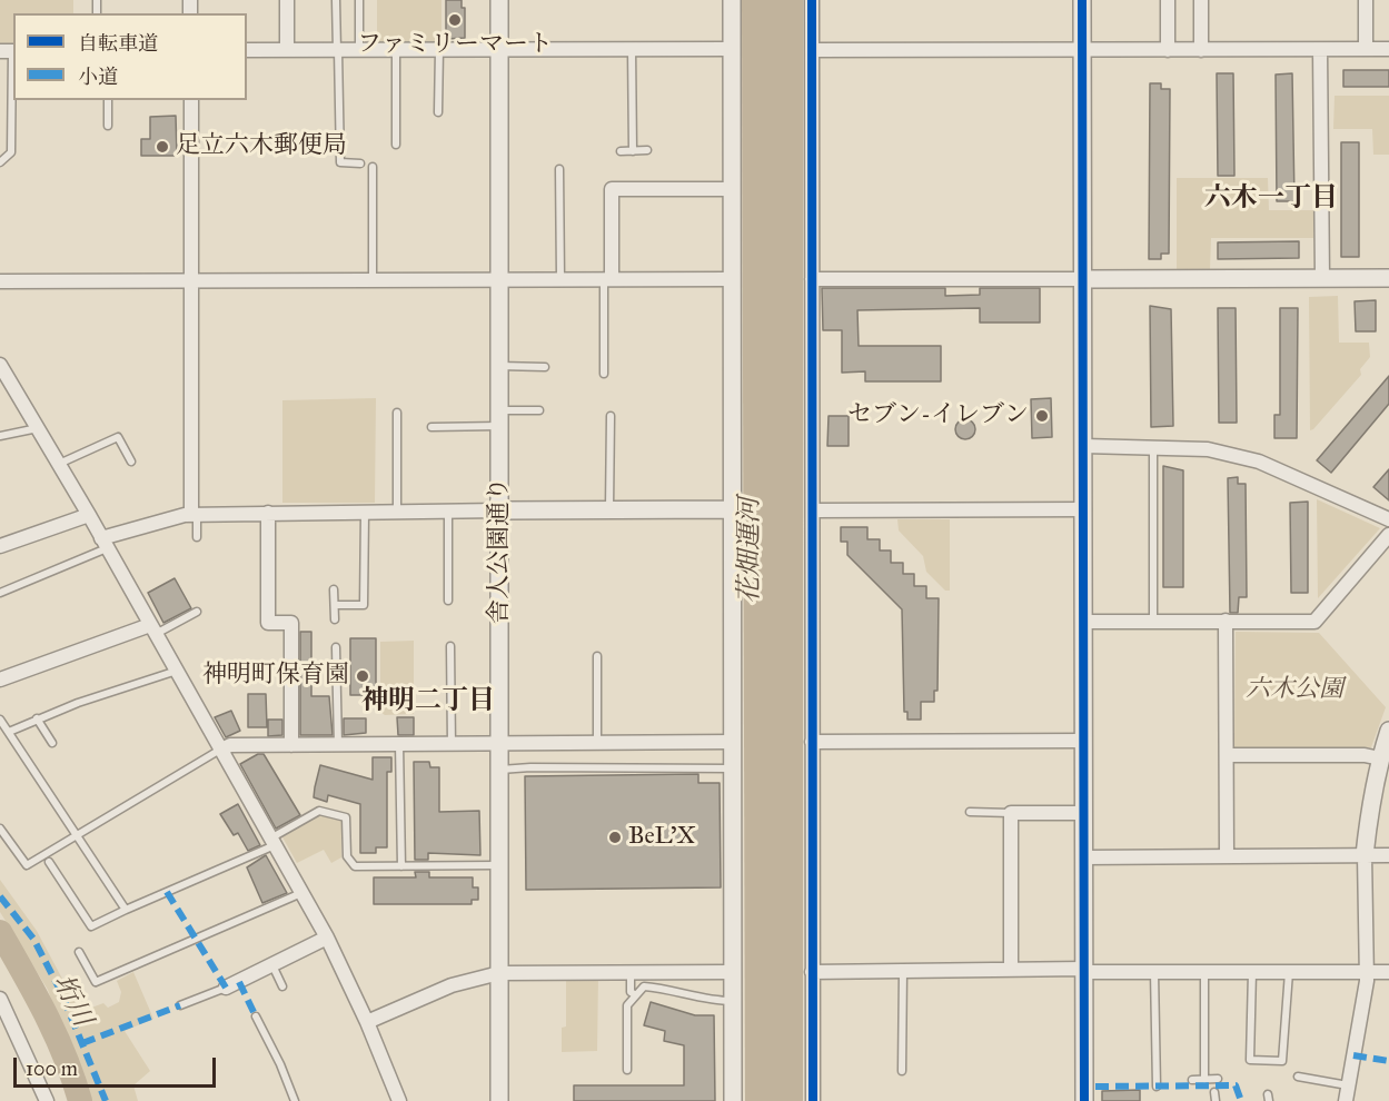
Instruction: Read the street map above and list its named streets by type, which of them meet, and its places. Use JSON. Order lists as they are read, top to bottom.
{
  "streets": {
    "street": ["舎人公園通り"]
  },
  "districts": ["六木一丁目", "神明二丁目"],
  "water": ["花畑運河", "垳川"],
  "parks": ["六木公園"],
  "places": [
    "ファミリーマート",
    "足立六木郵便局",
    "セブン-イレブン",
    "神明町保育園",
    "BeL'X"
  ],
  "legend": ["自転車道", "小道"],
  "scale_bar": "100 m"
}
